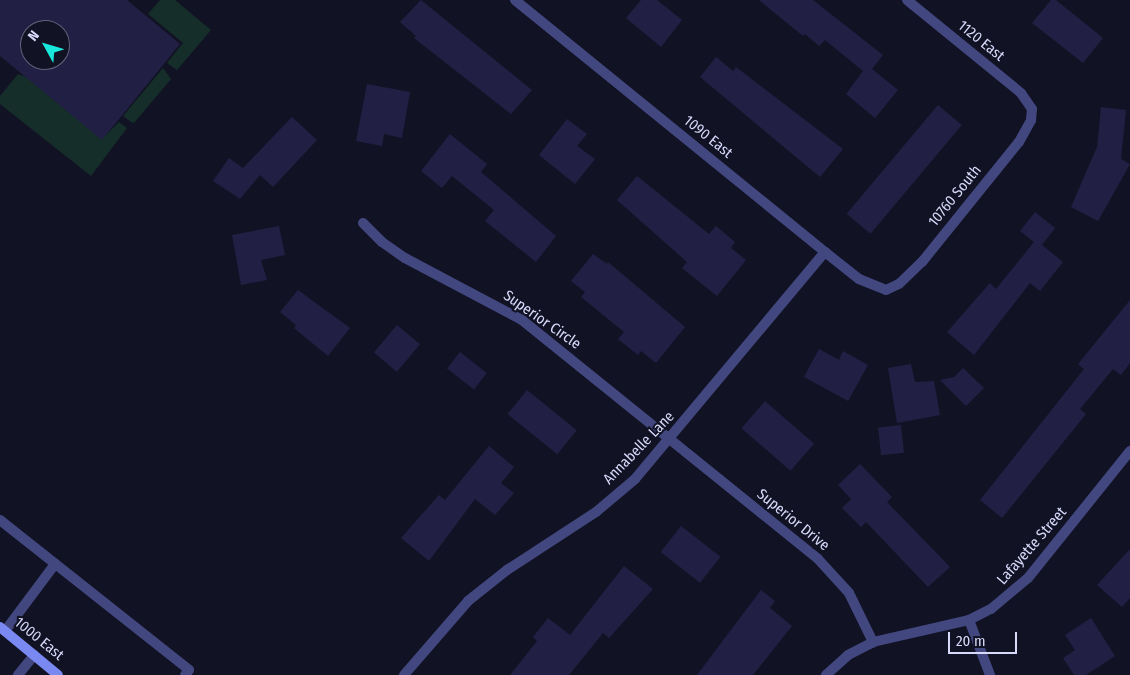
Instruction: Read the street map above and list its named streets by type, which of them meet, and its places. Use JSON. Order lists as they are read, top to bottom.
{
  "streets": {
    "street": [
      "1120 East",
      "1090 East",
      "10760 South",
      "Superior Circle",
      "Annabelle Lane",
      "Superior Drive",
      "Lafayette Street",
      "1000 East"
    ]
  },
  "crossings": [
    ["1120 East", "10760 South"],
    ["1090 East", "10760 South"],
    ["1090 East", "Annabelle Lane"],
    ["Superior Circle", "Annabelle Lane"],
    ["Superior Circle", "Superior Drive"],
    ["Annabelle Lane", "Superior Drive"],
    ["Superior Drive", "Lafayette Street"]
  ],
  "scale_bar": "20 m",
  "north": "top left"
}
